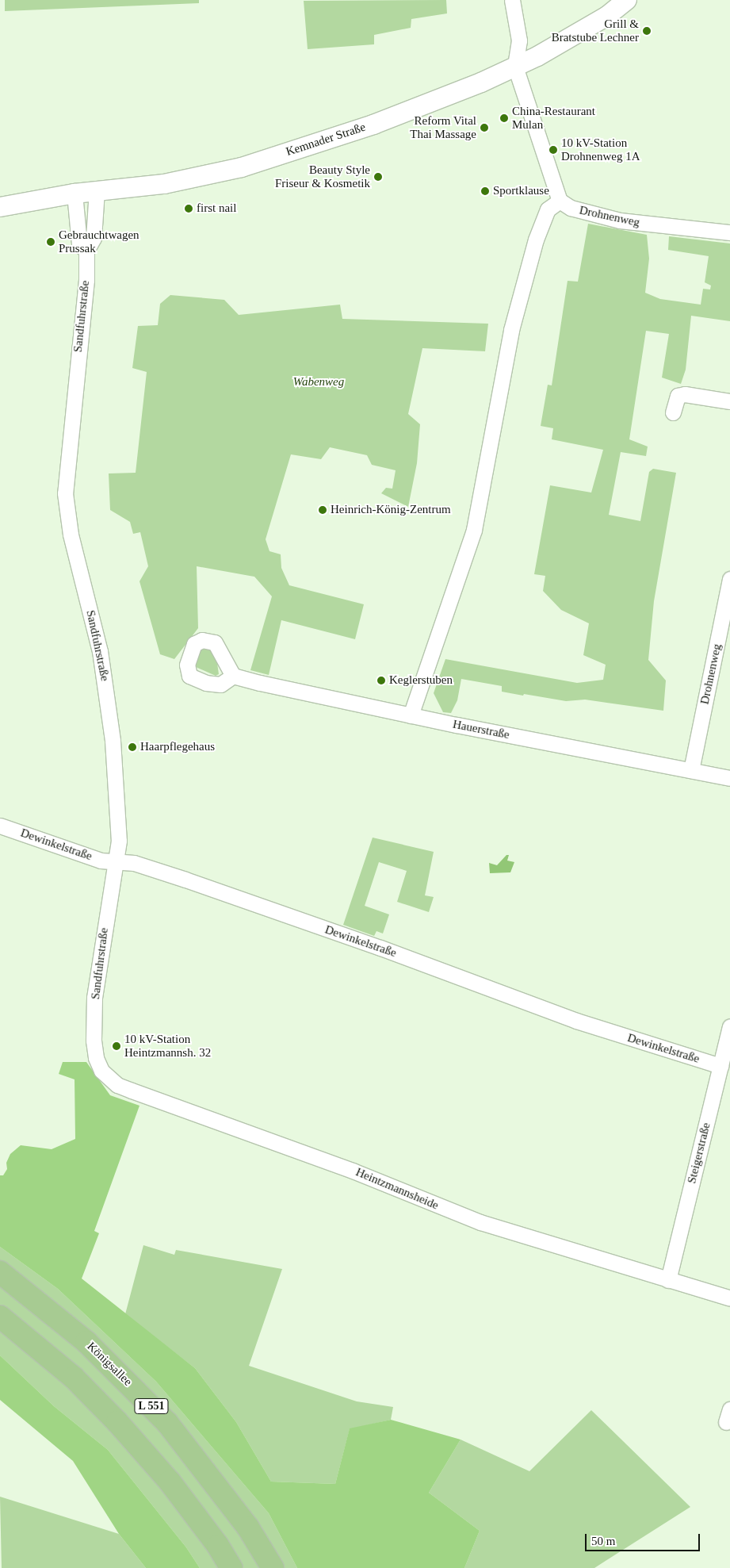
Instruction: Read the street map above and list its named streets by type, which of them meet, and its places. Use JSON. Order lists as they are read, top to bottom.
{
  "streets": {
    "main road": ["Königsallee", "L 551"],
    "street": [
      "Kemnader Straße",
      "Drohnenweg",
      "Sandfuhrstraße",
      "Hauerstraße",
      "Dewinkelstraße",
      "Steigerstraße",
      "Heintzmannsheide"
    ]
  },
  "crossings": [
    ["Kemnader Straße", "Sandfuhrstraße"],
    ["Drohnenweg", "Hauerstraße"],
    ["Sandfuhrstraße", "Dewinkelstraße"],
    ["Sandfuhrstraße", "Heintzmannsheide"],
    ["Dewinkelstraße", "Steigerstraße"],
    ["Steigerstraße", "Heintzmannsheide"]
  ],
  "parks": ["Wabenweg"],
  "places": [
    "Grill & Bratstube Lechner",
    "China-Restaurant Mulan",
    "Reform Vital Thai Massage",
    "10 kV-Station Drohnenweg 1A",
    "Beauty Style Friseur & Kosmetik",
    "Sportklause",
    "first nail",
    "Gebrauchtwagen Prussak",
    "Heinrich-König-Zentrum",
    "Keglerstuben",
    "Haarpflegehaus",
    "10 kV-Station Heintzmannsh. 32"
  ],
  "scale_bar": "50 m"
}
